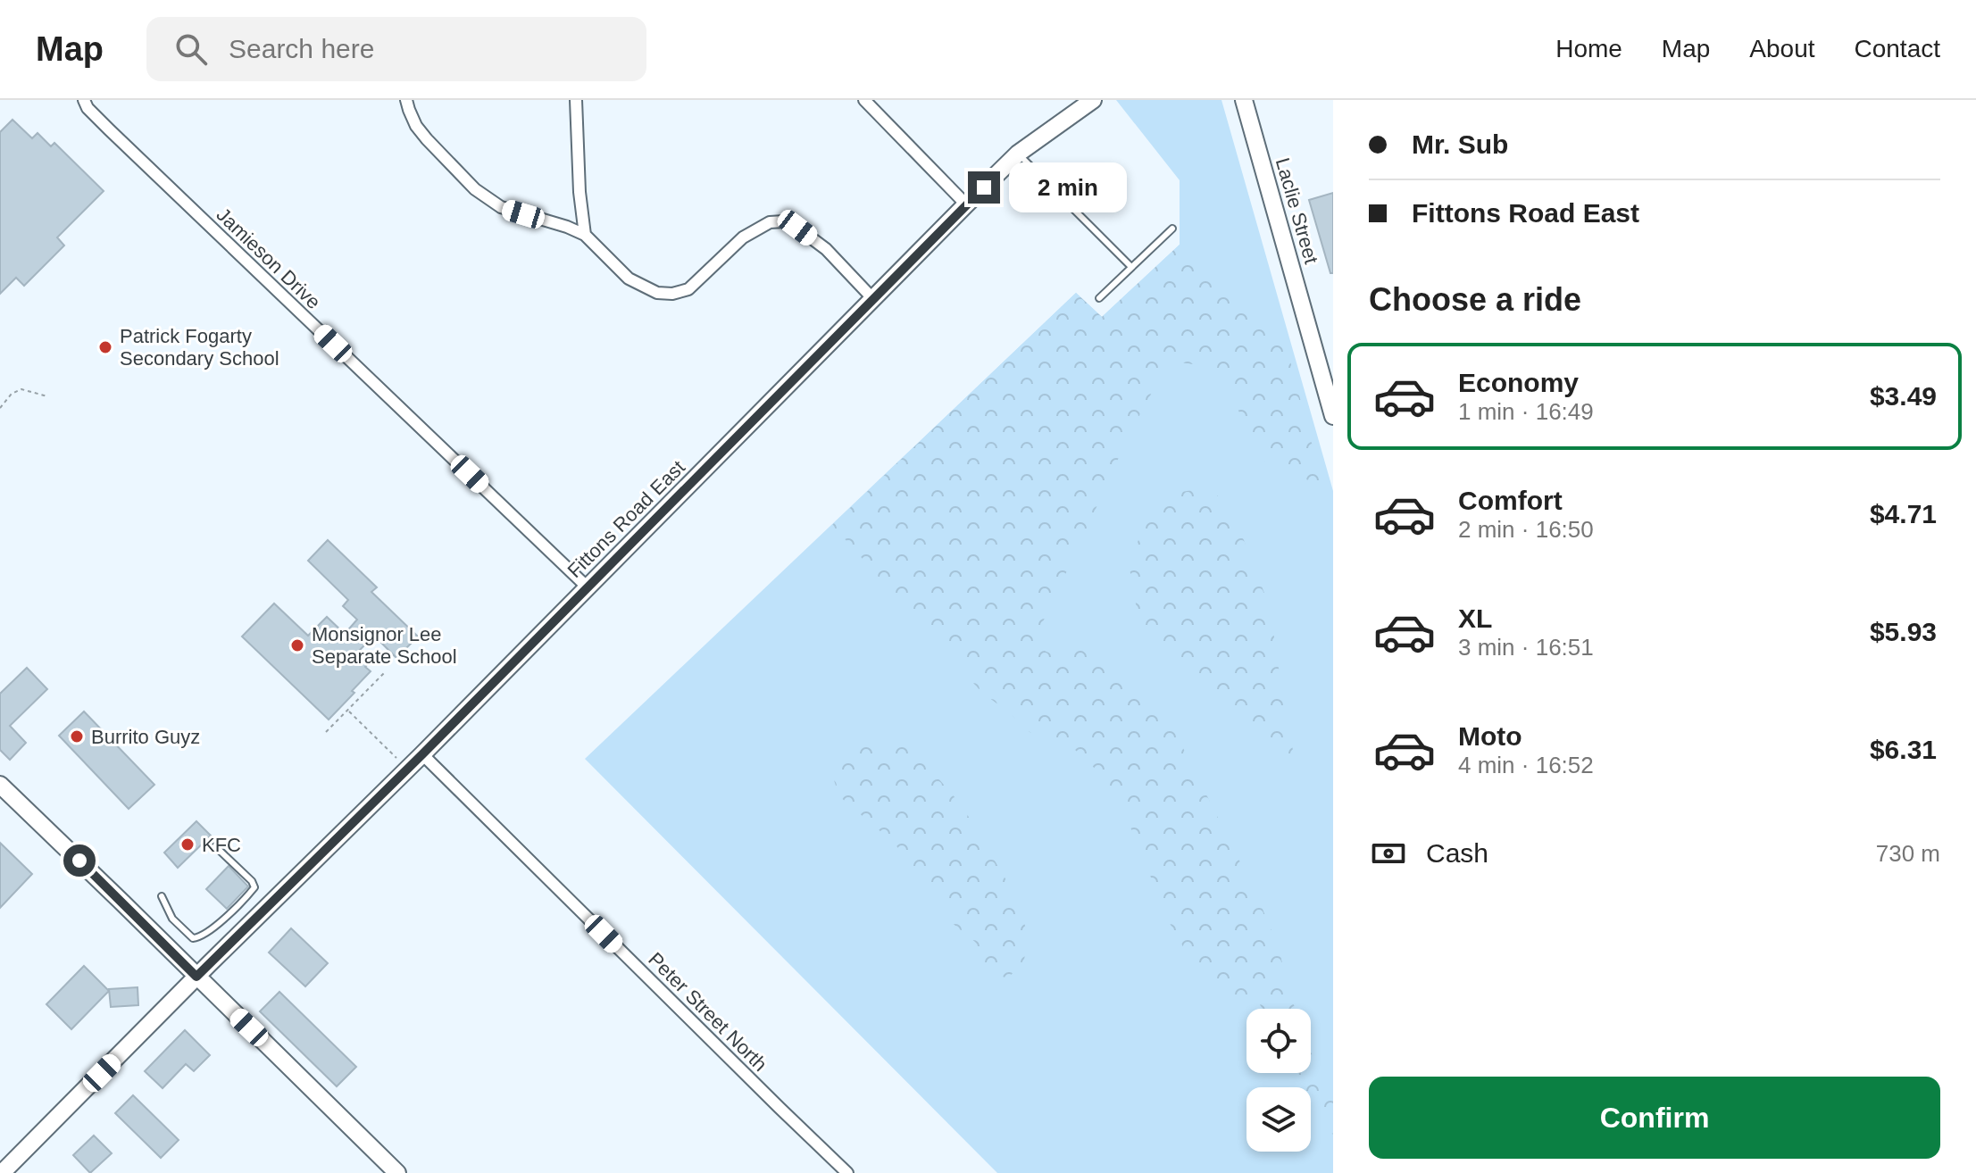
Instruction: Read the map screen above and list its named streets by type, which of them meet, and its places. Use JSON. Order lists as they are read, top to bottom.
{
  "streets": {
    "street": [
      "Laclie Street",
      "Jamieson Drive",
      "Fittons Road East",
      "Peter Street North"
    ]
  },
  "crossings": [
    ["Jamieson Drive", "Fittons Road East"],
    ["Fittons Road East", "Peter Street North"]
  ],
  "places": [
    "Patrick Fogarty Secondary School",
    "Monsignor Lee Separate School",
    "Burrito Guyz",
    "KFC"
  ],
  "page": {
    "header": "Map",
    "search": "Search here",
    "nav": [
      "Home",
      "Map",
      "About",
      "Contact"
    ],
    "banner": ["Mr. Sub", "Fittons Road East"],
    "bubble": "2 min",
    "heading": "Choose a ride",
    "list": [
      {
        "name": "Economy",
        "note": "1 min · 16:49",
        "value": "$3.49"
      },
      {
        "name": "Comfort",
        "note": "2 min · 16:50",
        "value": "$4.71"
      },
      {
        "name": "XL",
        "note": "3 min · 16:51",
        "value": "$5.93"
      },
      {
        "name": "Moto",
        "note": "4 min · 16:52",
        "value": "$6.31"
      }
    ],
    "pay": ["Cash", "730 m"],
    "buttons": "Confirm"
  }
}
